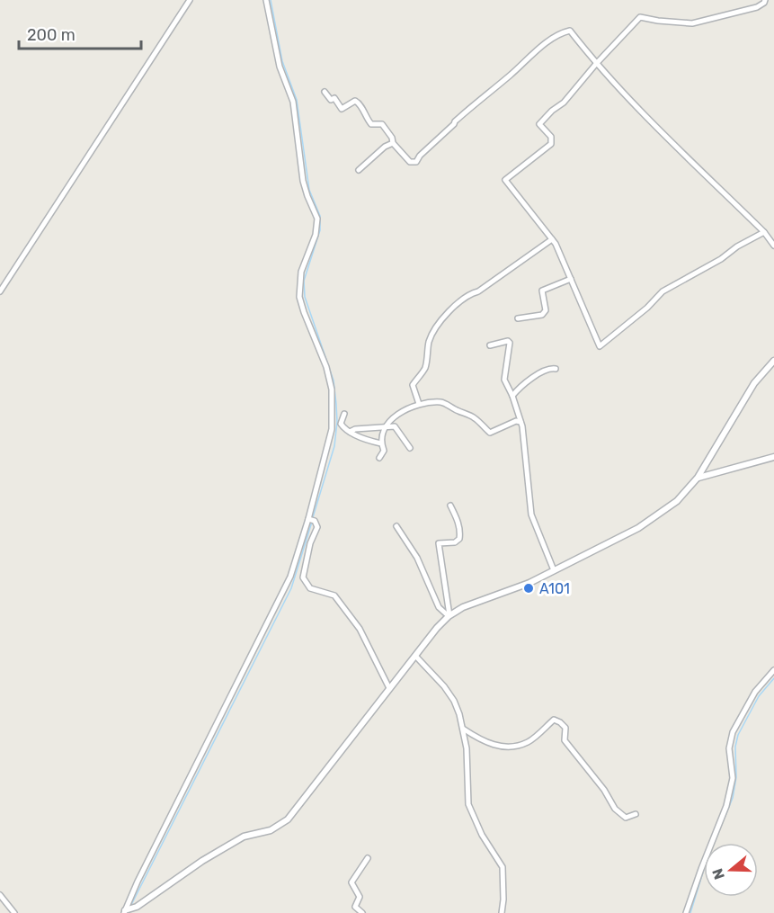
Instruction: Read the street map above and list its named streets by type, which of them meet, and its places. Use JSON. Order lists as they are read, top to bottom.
{
  "places": ["A101"],
  "scale_bar": "200 m",
  "north": "left"
}
